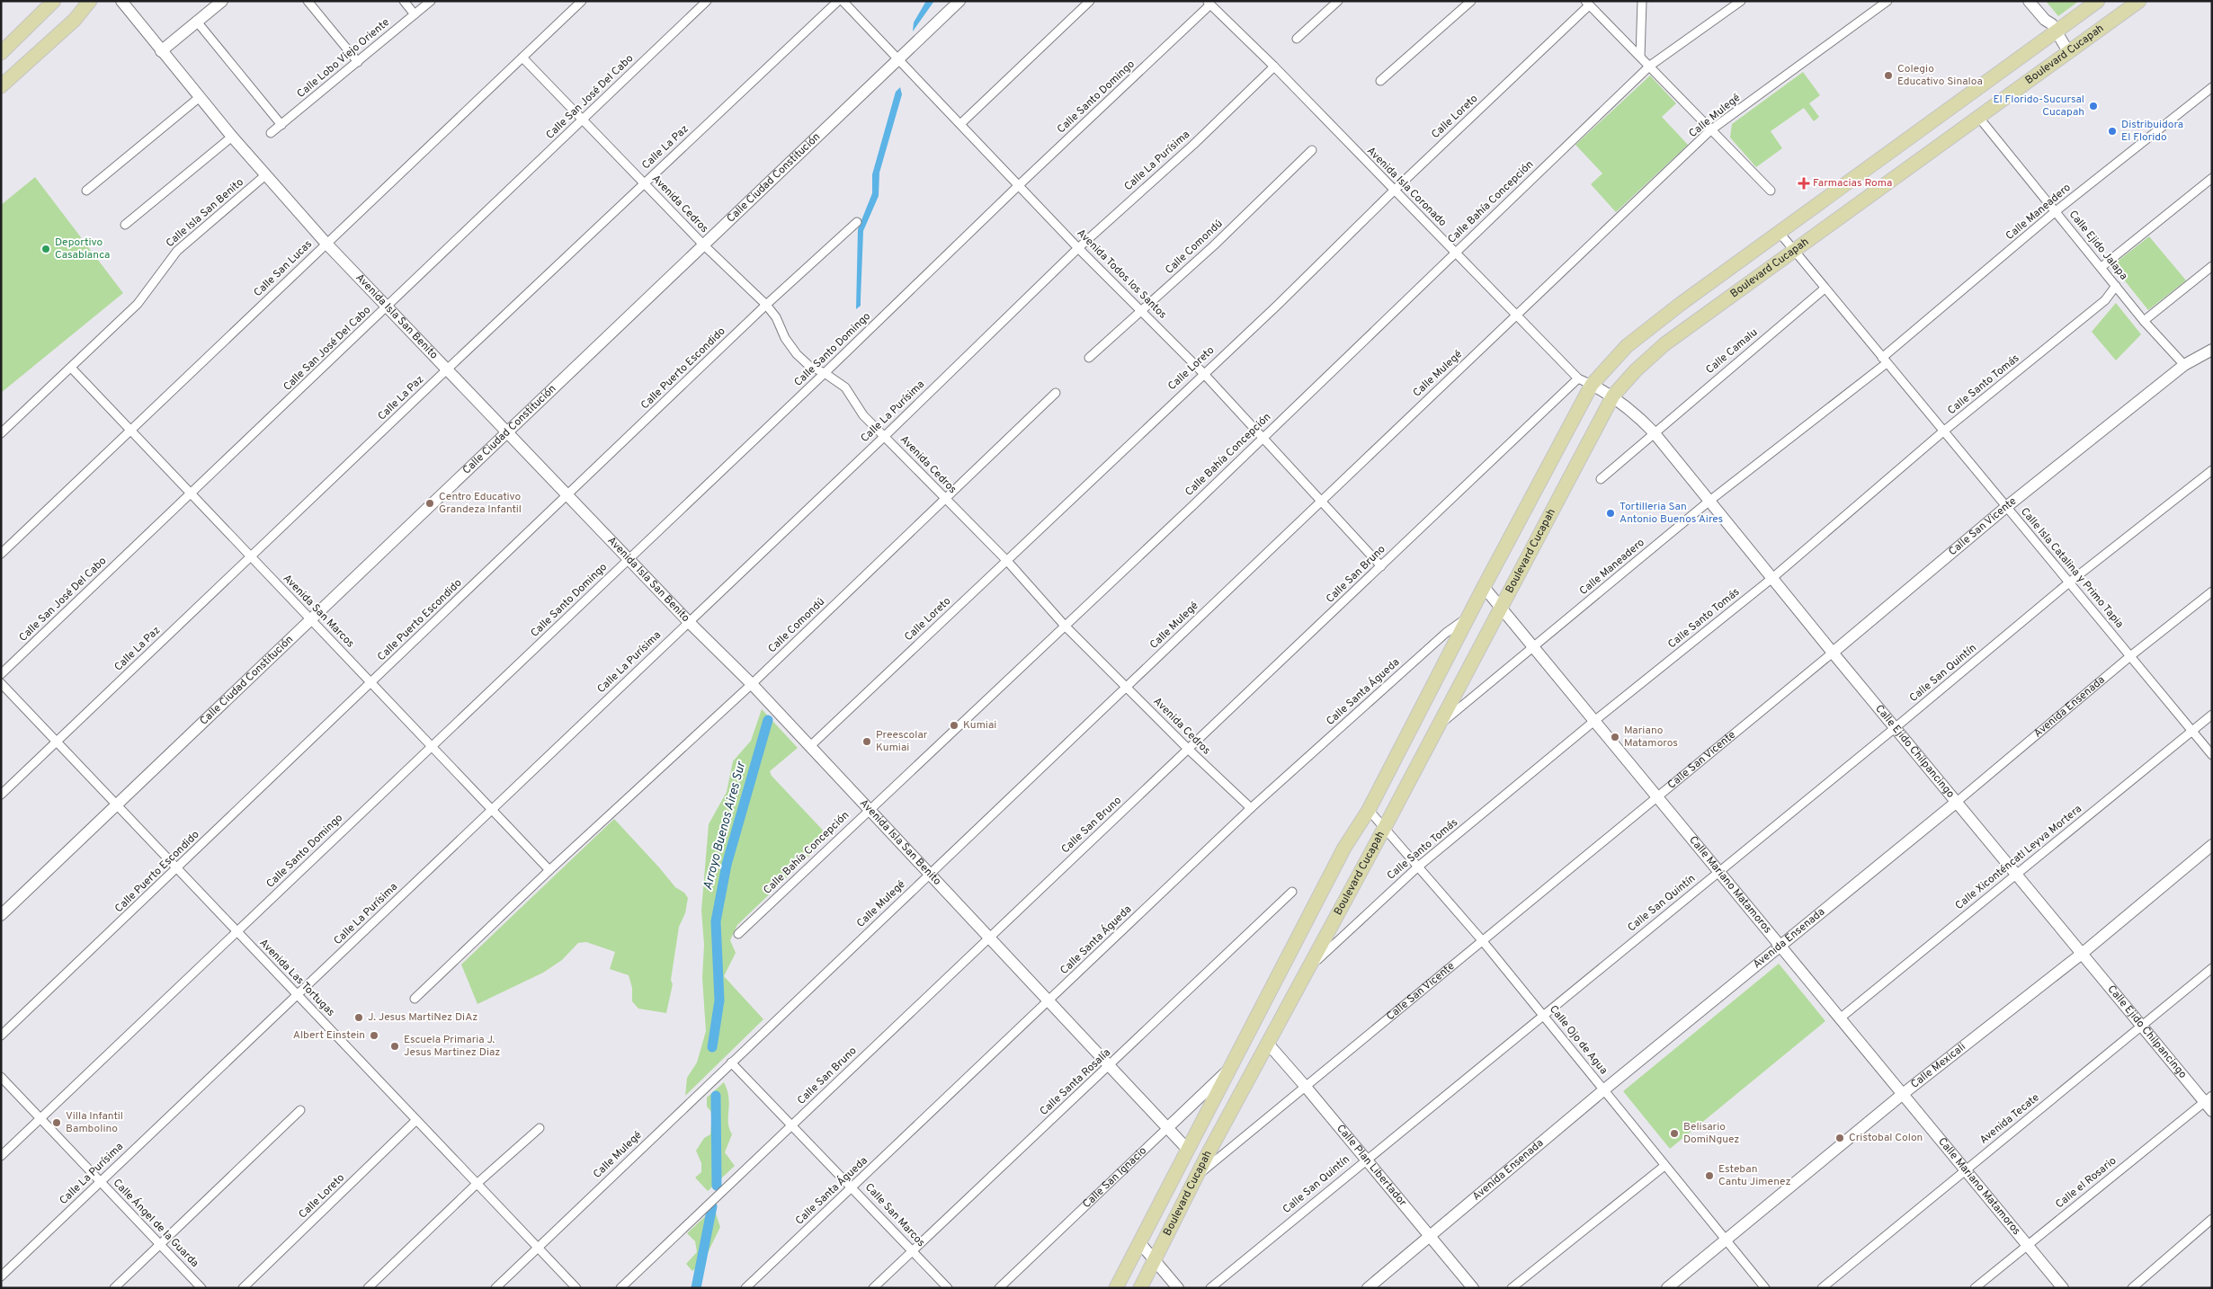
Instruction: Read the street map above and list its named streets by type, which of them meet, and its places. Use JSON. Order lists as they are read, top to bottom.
{
  "streets": {
    "main road": ["Boulevard Cucapah"],
    "street": [
      "Calle Lobo Viejo Oriente",
      "Calle San José Del Cabo",
      "Calle Santo Domingo",
      "Calle Mulegé",
      "Calle Loreto",
      "Calle La Paz",
      "Calle La Purísima",
      "Calle Ciudad Constitución",
      "Avenida Isla Coronado",
      "Calle Bahía Concepción",
      "Avenida Cedros",
      "Calle Maneadero",
      "Calle Isla San Benito",
      "Calle Ejido Jalapa",
      "Calle Comondú",
      "Calle San Lucas",
      "Avenida Todos los Santos",
      "Avenida Isla San Benito",
      "Calle Camalu",
      "Calle Puerto Escondido",
      "Calle Santo Tomás",
      "Calle San Vicente",
      "Calle Isla Catalina y Primo Tapia",
      "Calle San Bruno",
      "Avenida San Marcos",
      "Calle San Quintín",
      "Calle Santa Águeda",
      "Avenida Ensenada",
      "Calle Ejido Chilpancingo",
      "Calle Xiconténcatl Leyva Mortera",
      "Calle Mariano Matamoros",
      "Avenida Las Tortugas",
      "Calle Ojo de Agua",
      "Calle Mexicali",
      "Calle Santa Rosalía",
      "Avenida Tecate",
      "Calle Plan Libertador",
      "Calle San Ignacio",
      "Calle el Rosario",
      "Calle San Marcos",
      "Calle Ángel de la Guarda"
    ]
  },
  "crossings": [
    ["Boulevard Cucapah", "Avenida Isla Coronado"],
    ["Boulevard Cucapah", "Calle Maneadero"],
    ["Boulevard Cucapah", "Calle Ejido Jalapa"],
    ["Boulevard Cucapah", "Avenida Isla San Benito"],
    ["Boulevard Cucapah", "Calle Santo Tomás"],
    ["Boulevard Cucapah", "Calle San Vicente"],
    ["Boulevard Cucapah", "Calle Isla Catalina y Primo Tapia"],
    ["Boulevard Cucapah", "Calle Santa Águeda"],
    ["Boulevard Cucapah", "Calle Ejido Chilpancingo"],
    ["Boulevard Cucapah", "Calle Mariano Matamoros"],
    ["Boulevard Cucapah", "Calle Ojo de Agua"],
    ["Boulevard Cucapah", "Calle Plan Libertador"],
    ["Boulevard Cucapah", "Calle San Ignacio"],
    ["Calle San José Del Cabo", "Avenida Cedros"],
    ["Calle San José Del Cabo", "Avenida Isla San Benito"],
    ["Calle San José Del Cabo", "Avenida San Marcos"],
    ["Calle Santo Domingo", "Avenida Isla Coronado"],
    ["Calle Santo Domingo", "Avenida Cedros"],
    ["Calle Santo Domingo", "Avenida Todos los Santos"],
    ["Calle Santo Domingo", "Avenida Isla San Benito"],
    ["Calle Santo Domingo", "Avenida San Marcos"],
    ["Calle Santo Domingo", "Avenida Las Tortugas"],
    ["Calle Santo Domingo", "Calle Ángel de la Guarda"],
    ["Calle Mulegé", "Avenida Isla Coronado"],
    ["Calle Mulegé", "Avenida Cedros"],
    ["Calle Mulegé", "Avenida Todos los Santos"],
    ["Calle Mulegé", "Avenida Isla San Benito"],
    ["Calle Mulegé", "Avenida Las Tortugas"],
    ["Calle Mulegé", "Calle San Marcos"],
    ["Calle Loreto", "Avenida Isla Coronado"],
    ["Calle Loreto", "Avenida Cedros"],
    ["Calle Loreto", "Avenida Todos los Santos"],
    ["Calle Loreto", "Avenida Isla San Benito"],
    ["Calle Loreto", "Avenida Las Tortugas"],
    ["Calle La Paz", "Avenida Cedros"],
    ["Calle La Paz", "Avenida Isla San Benito"],
    ["Calle La Paz", "Avenida San Marcos"],
    ["Calle La Paz", "Avenida Las Tortugas"],
    ["Calle La Purísima", "Avenida Isla Coronado"],
    ["Calle La Purísima", "Avenida Cedros"],
    ["Calle La Purísima", "Avenida Todos los Santos"],
    ["Calle La Purísima", "Avenida Isla San Benito"],
    ["Calle La Purísima", "Avenida San Marcos"],
    ["Calle La Purísima", "Avenida Las Tortugas"],
    ["Calle La Purísima", "Calle Ángel de la Guarda"],
    ["Calle Ciudad Constitución", "Avenida Cedros"],
    ["Calle Ciudad Constitución", "Avenida Todos los Santos"],
    ["Calle Ciudad Constitución", "Avenida Isla San Benito"],
    ["Calle Ciudad Constitución", "Avenida San Marcos"],
    ["Calle Ciudad Constitución", "Avenida Las Tortugas"],
    ["Avenida Isla Coronado", "Calle Bahía Concepción"],
    ["Avenida Isla Coronado", "Calle San Bruno"],
    ["Avenida Isla Coronado", "Calle Ejido Chilpancingo"],
    ["Calle Bahía Concepción", "Avenida Cedros"],
    ["Calle Bahía Concepción", "Avenida Todos los Santos"],
    ["Calle Bahía Concepción", "Avenida Isla San Benito"],
    ["Avenida Cedros", "Calle Comondú"],
    ["Avenida Cedros", "Calle San Lucas"],
    ["Avenida Cedros", "Calle Puerto Escondido"],
    ["Avenida Cedros", "Calle San Bruno"],
    ["Avenida Cedros", "Calle Santa Águeda"],
    ["Calle Maneadero", "Calle Ejido Jalapa"],
    ["Calle Maneadero", "Calle Isla Catalina y Primo Tapia"],
    ["Calle Maneadero", "Calle Ejido Chilpancingo"],
    ["Calle Maneadero", "Calle Mariano Matamoros"],
    ["Calle Isla San Benito", "Avenida Isla San Benito"],
    ["Calle Isla San Benito", "Avenida San Marcos"],
    ["Calle Ejido Jalapa", "Calle Santo Tomás"],
    ["Calle Ejido Jalapa", "Calle San Vicente"],
    ["Calle Comondú", "Avenida Todos los Santos"],
    ["Calle Comondú", "Avenida Isla San Benito"],
    ["Calle Comondú", "Avenida San Marcos"],
    ["Calle San Lucas", "Avenida Isla San Benito"],
    ["Calle San Lucas", "Avenida San Marcos"],
    ["Avenida Todos los Santos", "Calle San Bruno"],
    ["Avenida Isla San Benito", "Calle Puerto Escondido"],
    ["Avenida Isla San Benito", "Calle San Bruno"],
    ["Avenida Isla San Benito", "Calle Santa Águeda"],
    ["Avenida Isla San Benito", "Calle Santa Rosalía"],
    ["Avenida Isla San Benito", "Calle San Ignacio"],
    ["Calle Camalu", "Calle Isla Catalina y Primo Tapia"],
    ["Calle Camalu", "Calle Ejido Chilpancingo"],
    ["Calle Puerto Escondido", "Avenida San Marcos"],
    ["Calle Puerto Escondido", "Avenida Las Tortugas"],
    ["Calle Santo Tomás", "Calle Isla Catalina y Primo Tapia"],
    ["Calle Santo Tomás", "Calle Ejido Chilpancingo"],
    ["Calle Santo Tomás", "Calle Mariano Matamoros"],
    ["Calle Santo Tomás", "Calle Ojo de Agua"],
    ["Calle San Vicente", "Calle Isla Catalina y Primo Tapia"],
    ["Calle San Vicente", "Calle Ejido Chilpancingo"],
    ["Calle San Vicente", "Calle Mariano Matamoros"],
    ["Calle San Vicente", "Calle Ojo de Agua"],
    ["Calle San Vicente", "Calle Plan Libertador"],
    ["Calle Isla Catalina y Primo Tapia", "Calle San Quintín"],
    ["Calle Isla Catalina y Primo Tapia", "Avenida Ensenada"],
    ["Calle Isla Catalina y Primo Tapia", "Calle Xiconténcatl Leyva Mortera"],
    ["Calle San Bruno", "Calle San Marcos"],
    ["Calle San Quintín", "Calle Ejido Chilpancingo"],
    ["Calle San Quintín", "Calle Mariano Matamoros"],
    ["Calle San Quintín", "Calle Ojo de Agua"],
    ["Calle San Quintín", "Calle Plan Libertador"],
    ["Calle Santa Águeda", "Calle San Marcos"],
    ["Avenida Ensenada", "Calle Ejido Chilpancingo"],
    ["Avenida Ensenada", "Calle Mariano Matamoros"],
    ["Avenida Ensenada", "Calle Ojo de Agua"],
    ["Avenida Ensenada", "Calle Plan Libertador"],
    ["Calle Ejido Chilpancingo", "Calle Xiconténcatl Leyva Mortera"],
    ["Calle Ejido Chilpancingo", "Calle Mexicali"],
    ["Calle Ejido Chilpancingo", "Avenida Tecate"],
    ["Calle Ejido Chilpancingo", "Calle el Rosario"],
    ["Calle Xiconténcatl Leyva Mortera", "Calle Mariano Matamoros"],
    ["Calle Mariano Matamoros", "Calle Mexicali"],
    ["Calle Mariano Matamoros", "Avenida Tecate"],
    ["Calle Mariano Matamoros", "Calle el Rosario"],
    ["Calle Ojo de Agua", "Calle Mexicali"],
    ["Calle Santa Rosalía", "Calle San Marcos"]
  ],
  "water": ["Arroyo Buenos Aires Sur"],
  "places": {
    "other": [
      "Colegio Educativo Sinaloa",
      "El Florido-Sucursal Cucapah",
      "Distribuidora El Florido",
      "Deportivo Casablanca",
      "Centro Educativo Grandeza Infantil",
      "Tortilleria San Antonio Buenos Aires",
      "Kumiai",
      "Mariano Matamoros",
      "Preescolar Kumiai",
      "J. Jesus MartiNez DiAz",
      "Albert Einstein",
      "Escuela Primaria J. Jesus Martinez Diaz",
      "Villa Infantil Bambolino",
      "Belisario DomiNguez",
      "Cristobal Colon",
      "Esteban Cantu Jimenez"
    ],
    "health": ["Farmacias Roma"]
  }
}
